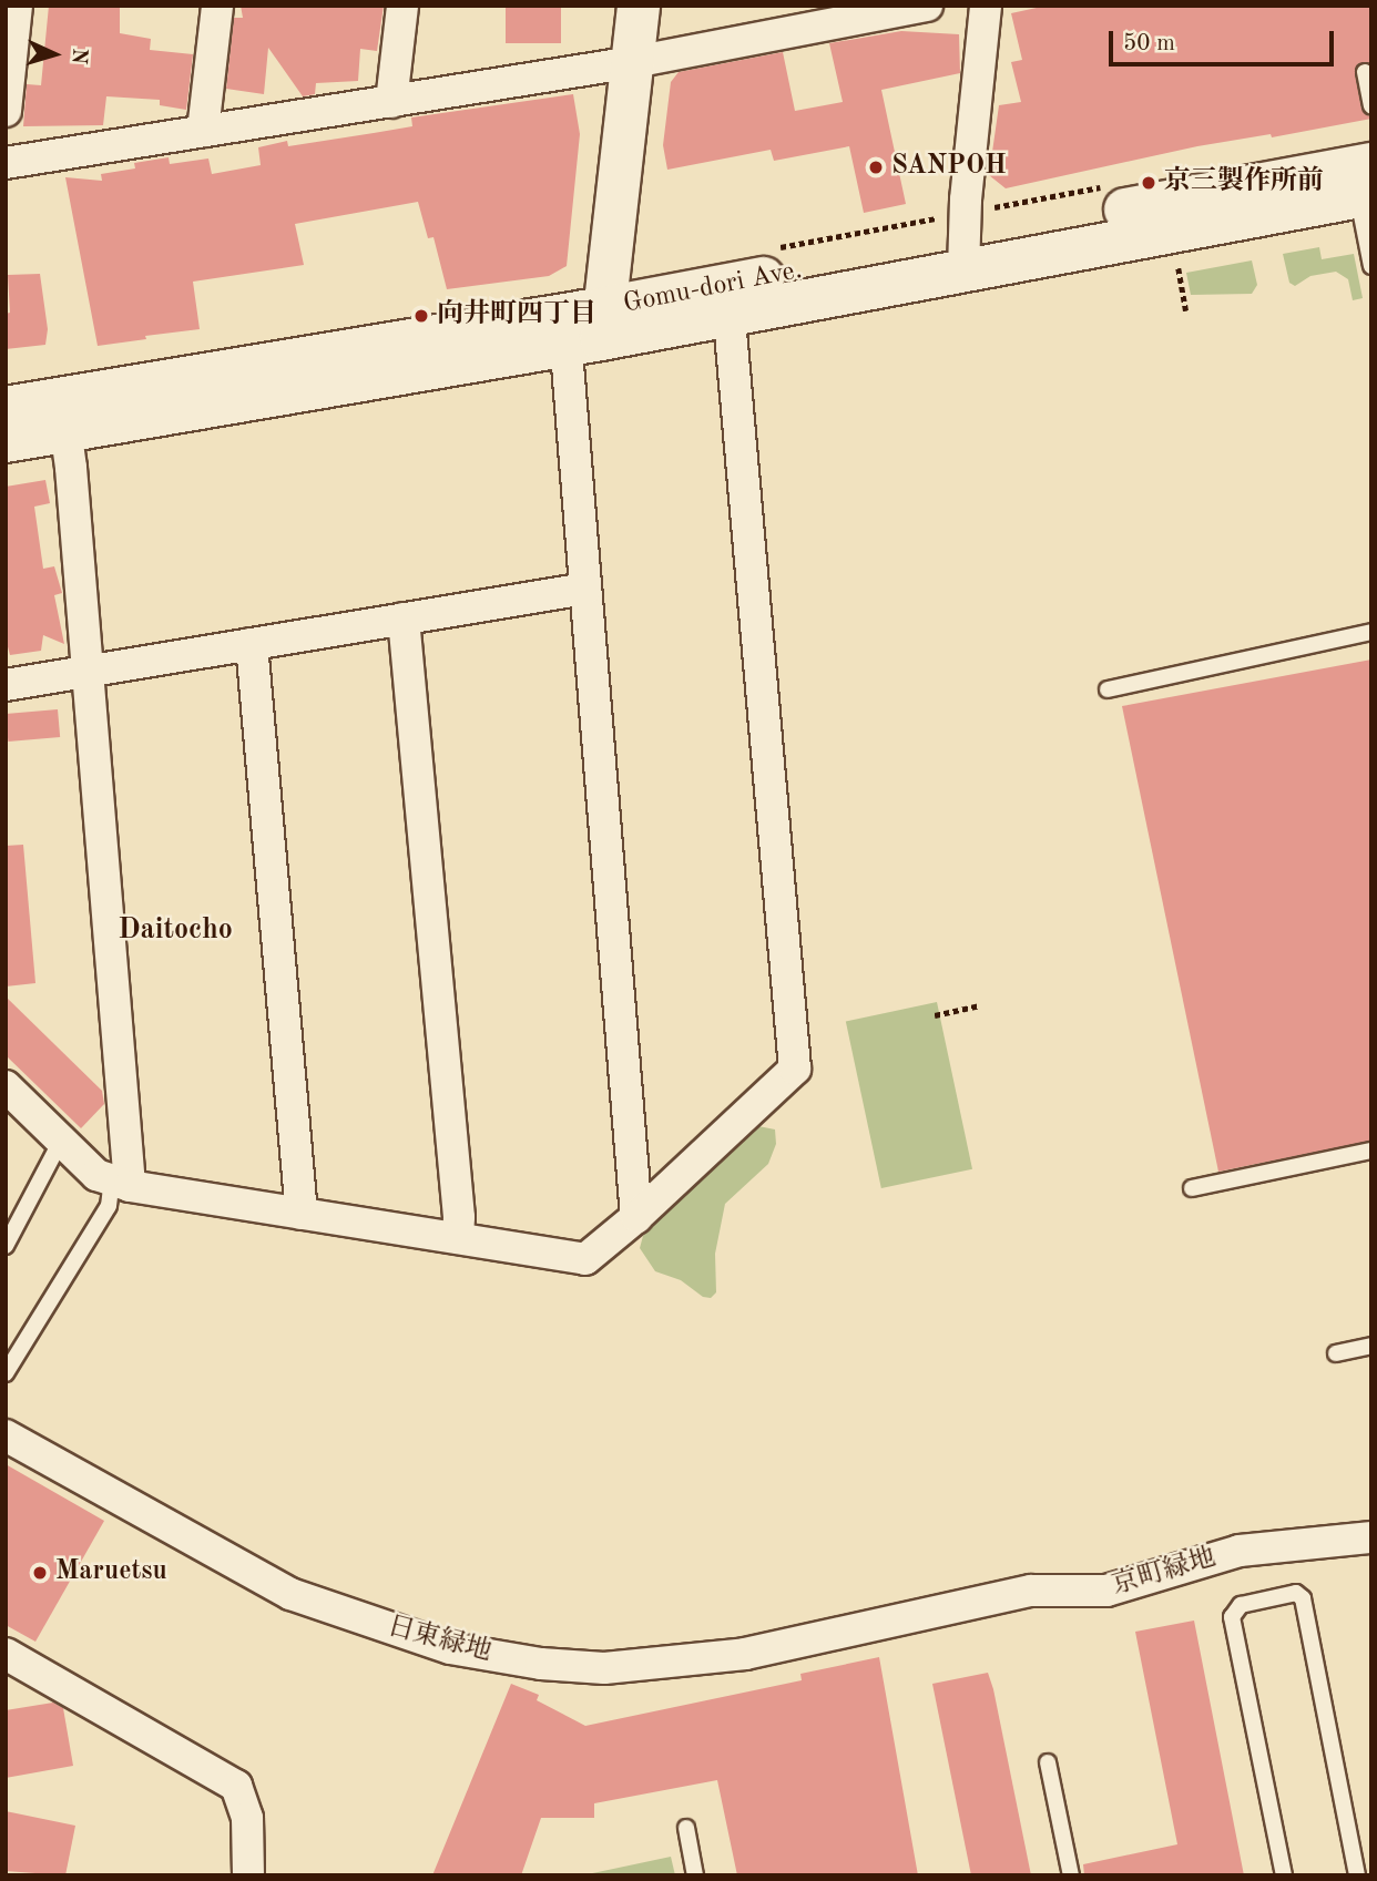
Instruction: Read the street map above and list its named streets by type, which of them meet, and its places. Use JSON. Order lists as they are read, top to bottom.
{
  "streets": {
    "street": ["Gomu-dori Ave.", "京町緑地", "日東緑地"]
  },
  "crossings": [
    ["京町緑地", "日東緑地"]
  ],
  "districts": ["Daitocho"],
  "places": [
    "SANPOH",
    "京三製作所前",
    "向井町四丁目",
    "Maruetsu"
  ],
  "scale_bar": "50 m",
  "north": "right"
}
